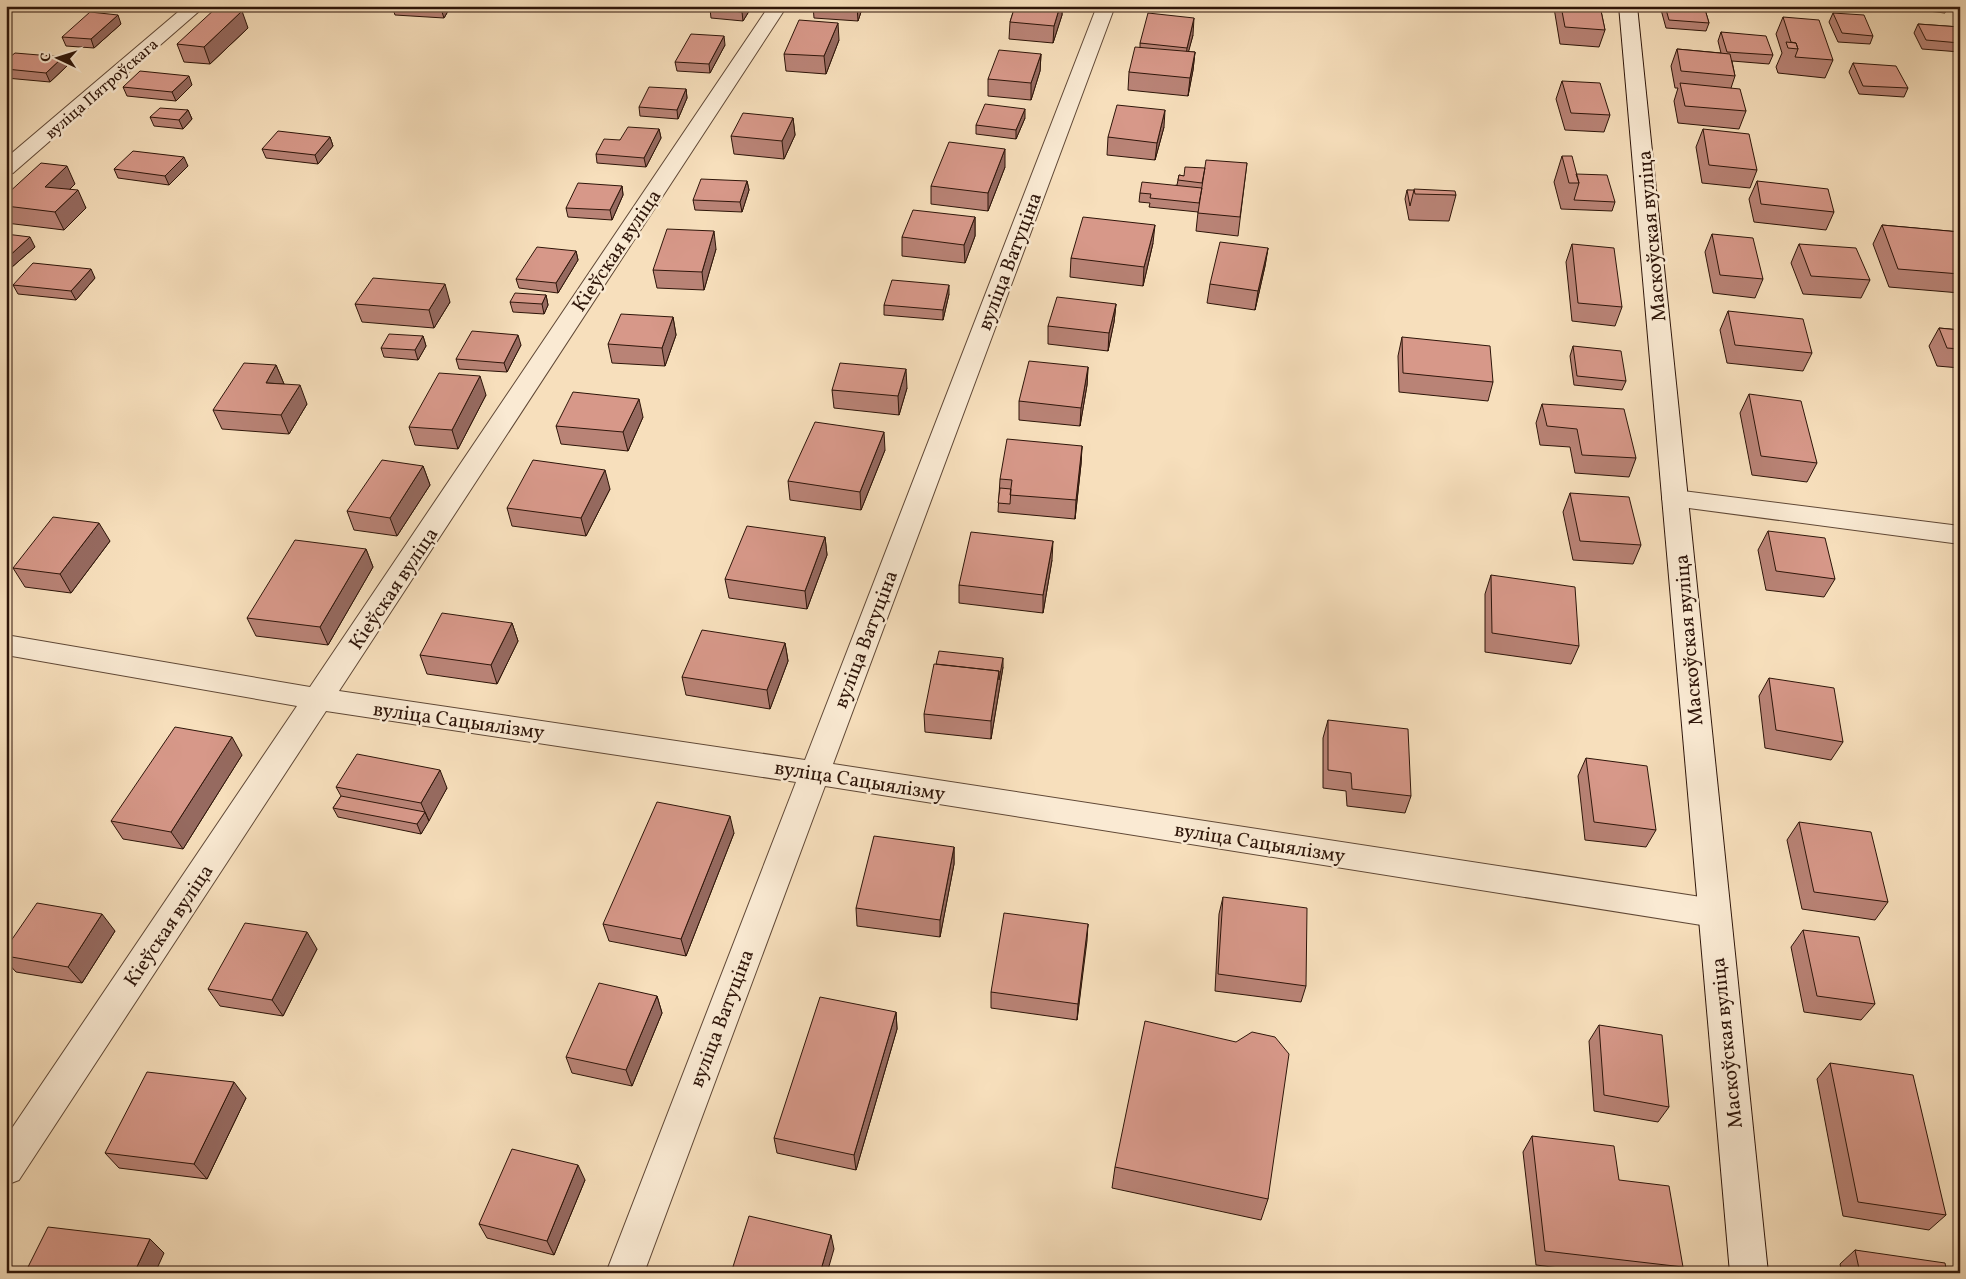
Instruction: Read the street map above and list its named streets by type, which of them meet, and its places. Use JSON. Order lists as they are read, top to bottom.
{
  "streets": {
    "street": [
      "вуліца Пятроўскага",
      "Маскоўская вуліца",
      "Кіеўская вуліца",
      "вуліца Ватуціна",
      "вуліца Сацыялізму"
    ]
  },
  "crossings": [
    ["Маскоўская вуліца", "вуліца Сацыялізму"],
    ["Кіеўская вуліца", "вуліца Сацыялізму"],
    ["вуліца Ватуціна", "вуліца Сацыялізму"]
  ],
  "north": "left"
}
